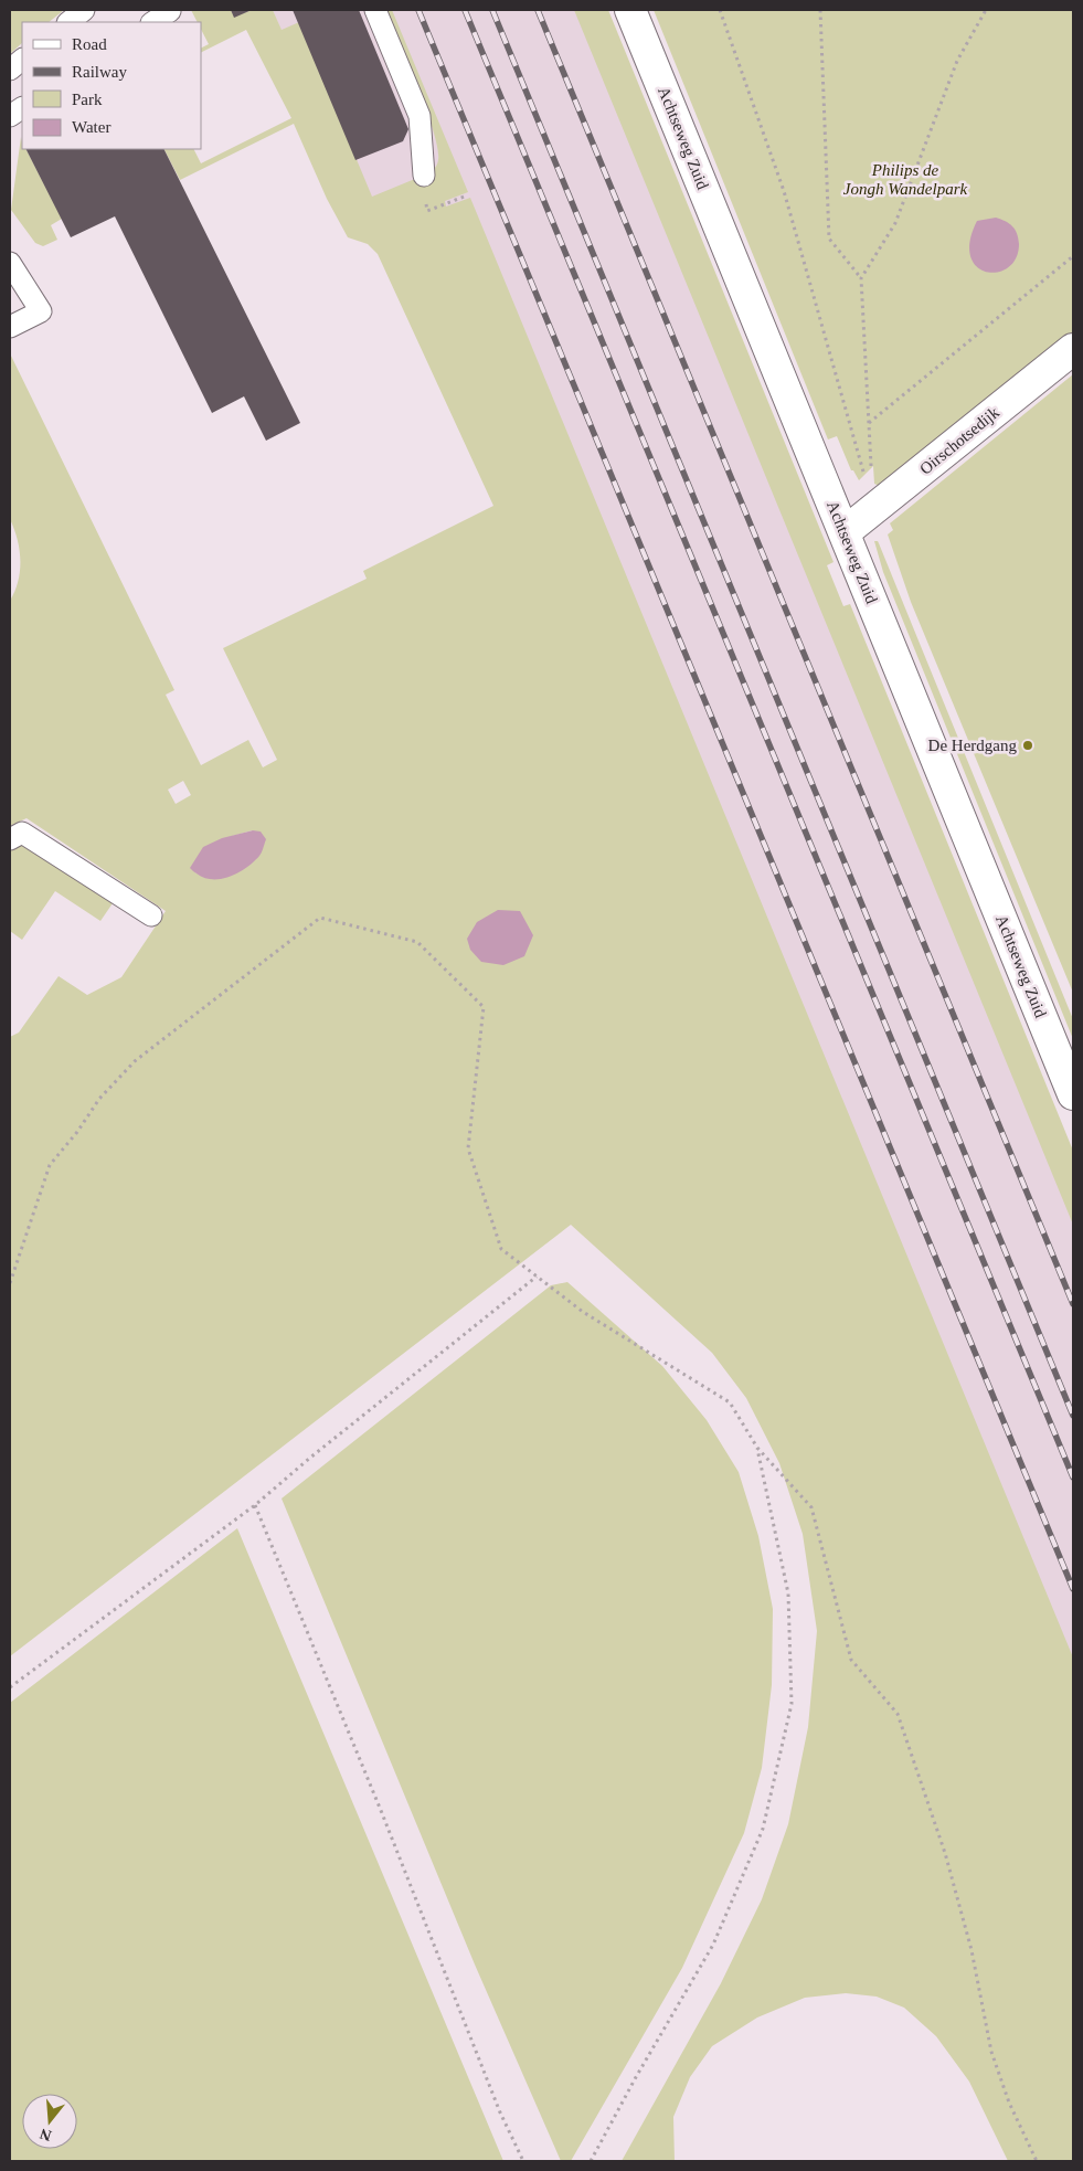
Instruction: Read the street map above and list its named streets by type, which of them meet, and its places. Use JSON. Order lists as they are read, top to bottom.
{
  "streets": {
    "street": ["Achtseweg Zuid", "Oirschotsedijk"]
  },
  "crossings": [
    ["Achtseweg Zuid", "Oirschotsedijk"]
  ],
  "parks": ["Philips de Jongh Wandelpark"],
  "places": ["De Herdgang"],
  "legend": [
    "Road",
    "Railway",
    "Park",
    "Water"
  ],
  "north": "bottom"
}
